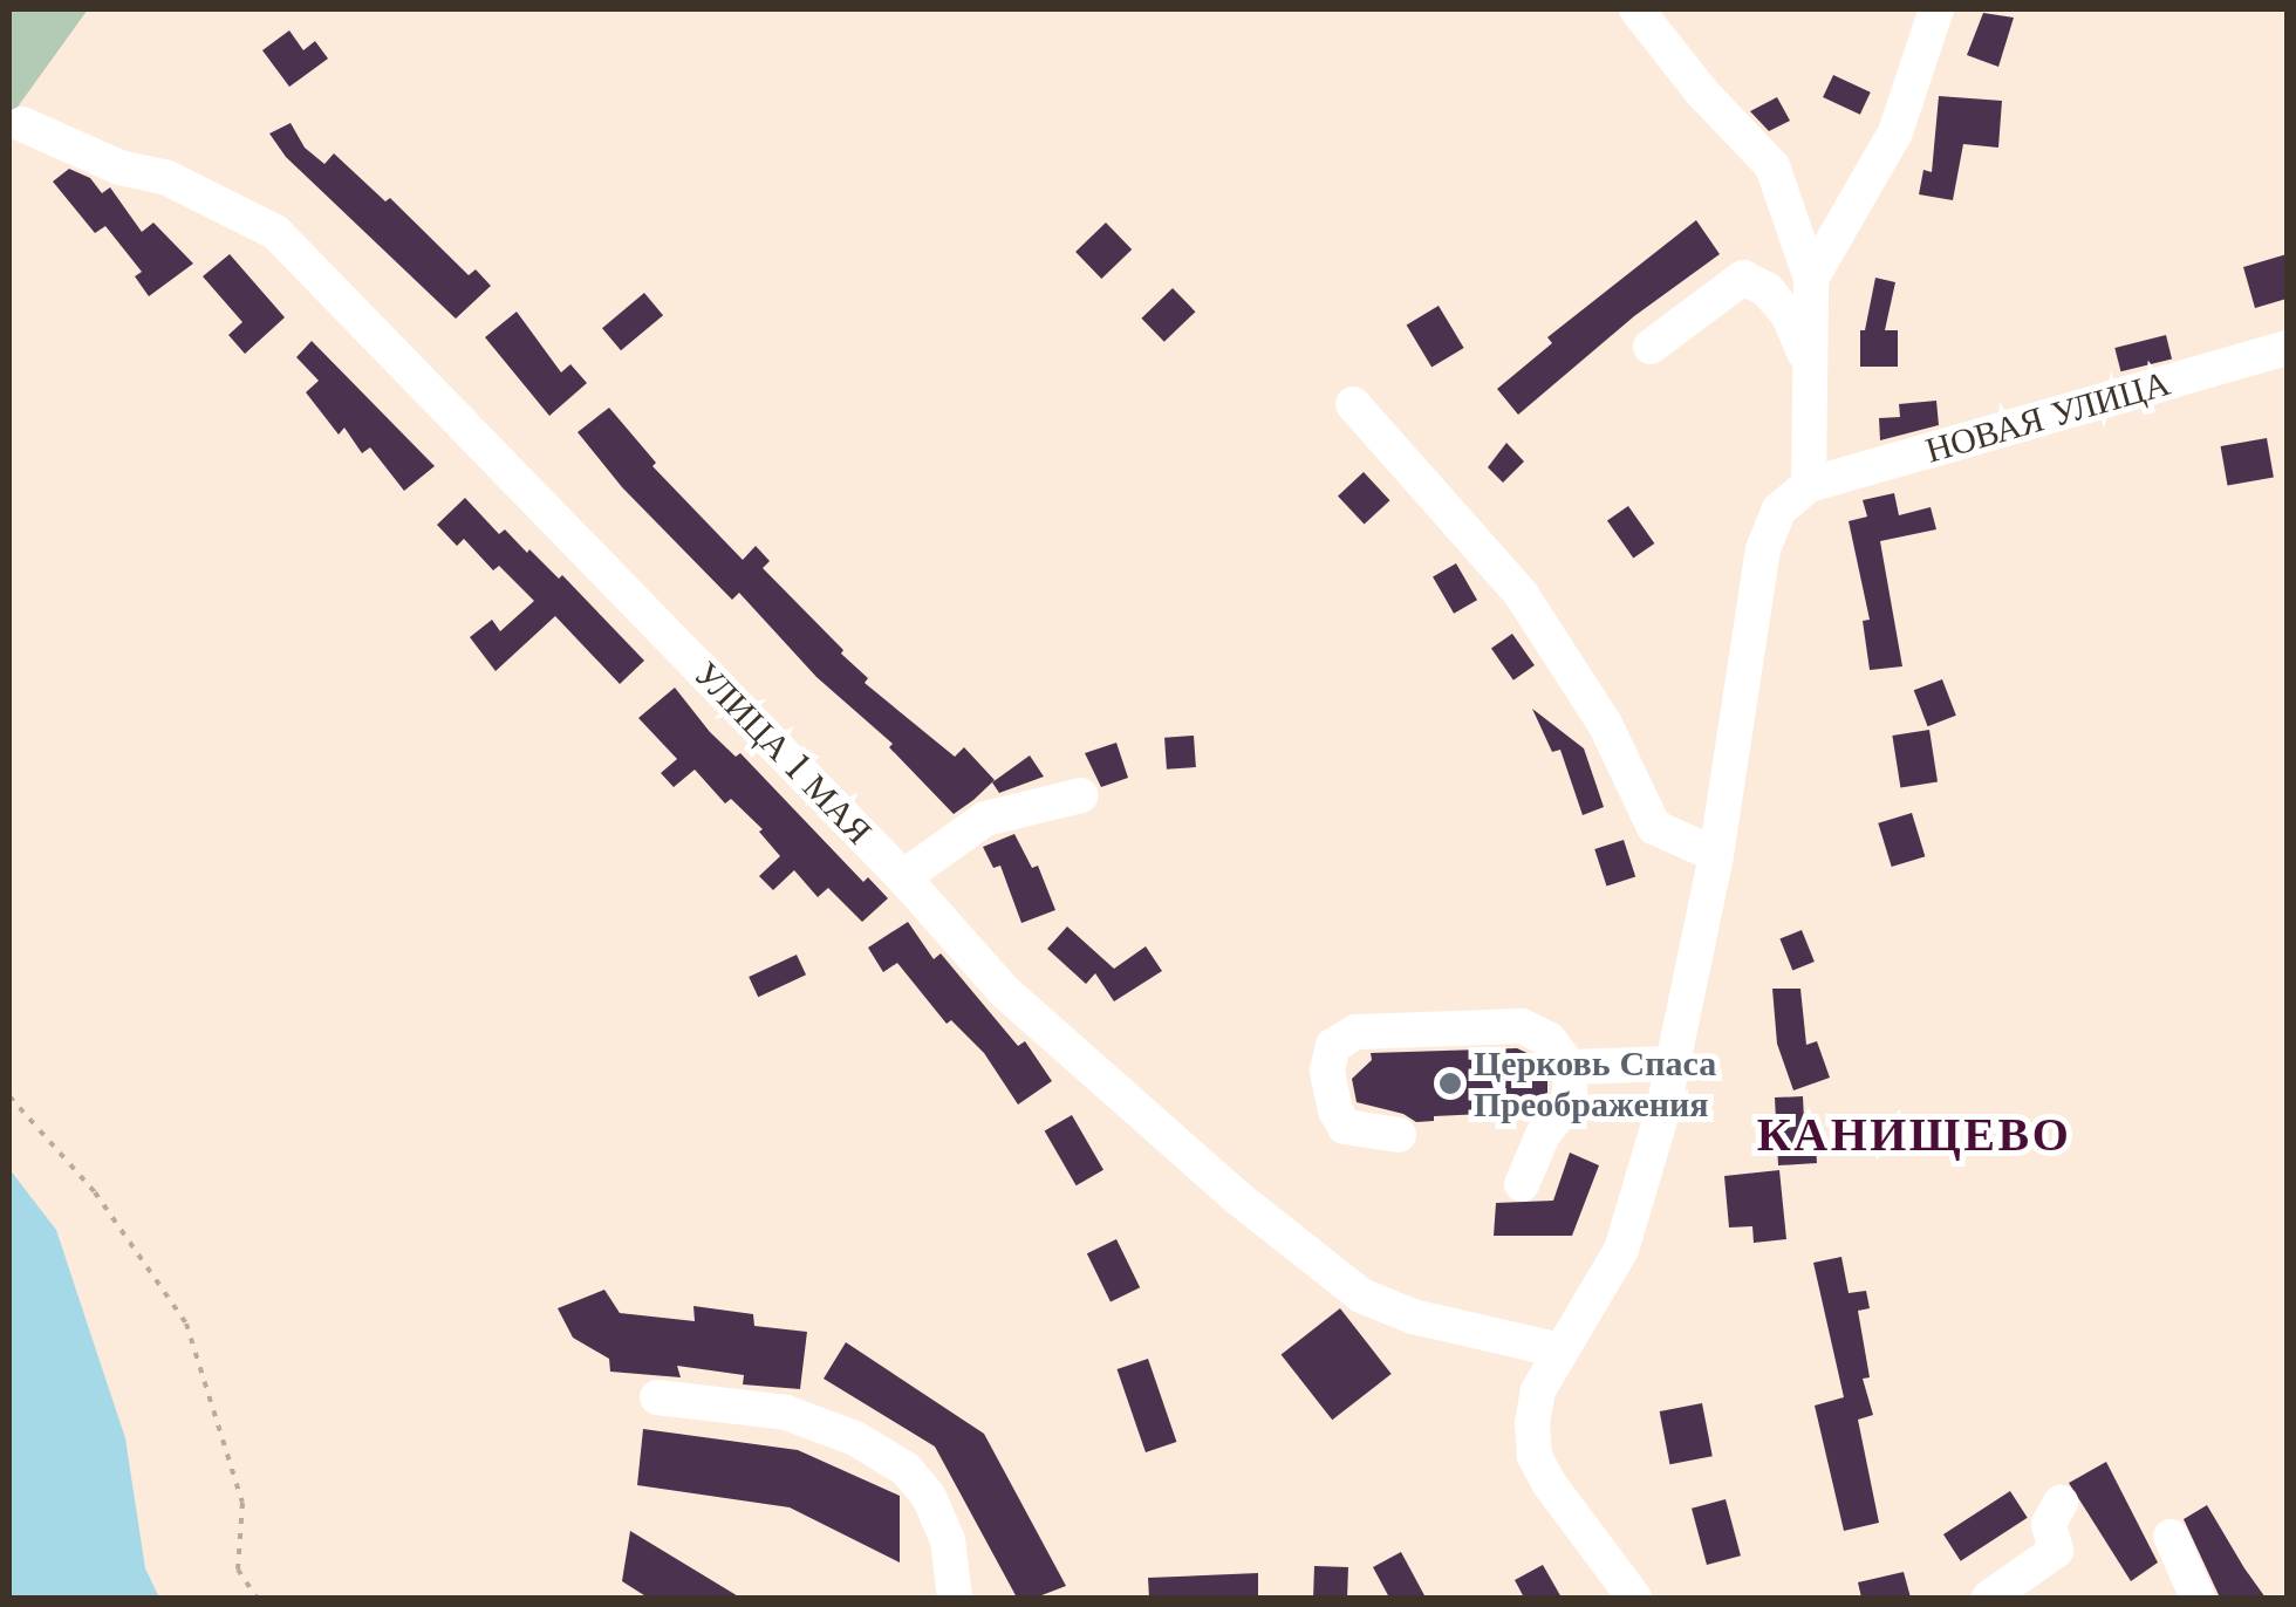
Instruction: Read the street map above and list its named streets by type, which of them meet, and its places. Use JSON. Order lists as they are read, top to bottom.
{
  "streets": {
    "street": ["НОВАЯ УЛИЦА", "УЛИЦА 1 МАЯ"]
  },
  "districts": ["КАНИЩЕВО"],
  "places": ["Церковь Спаса Преображения"]
}
